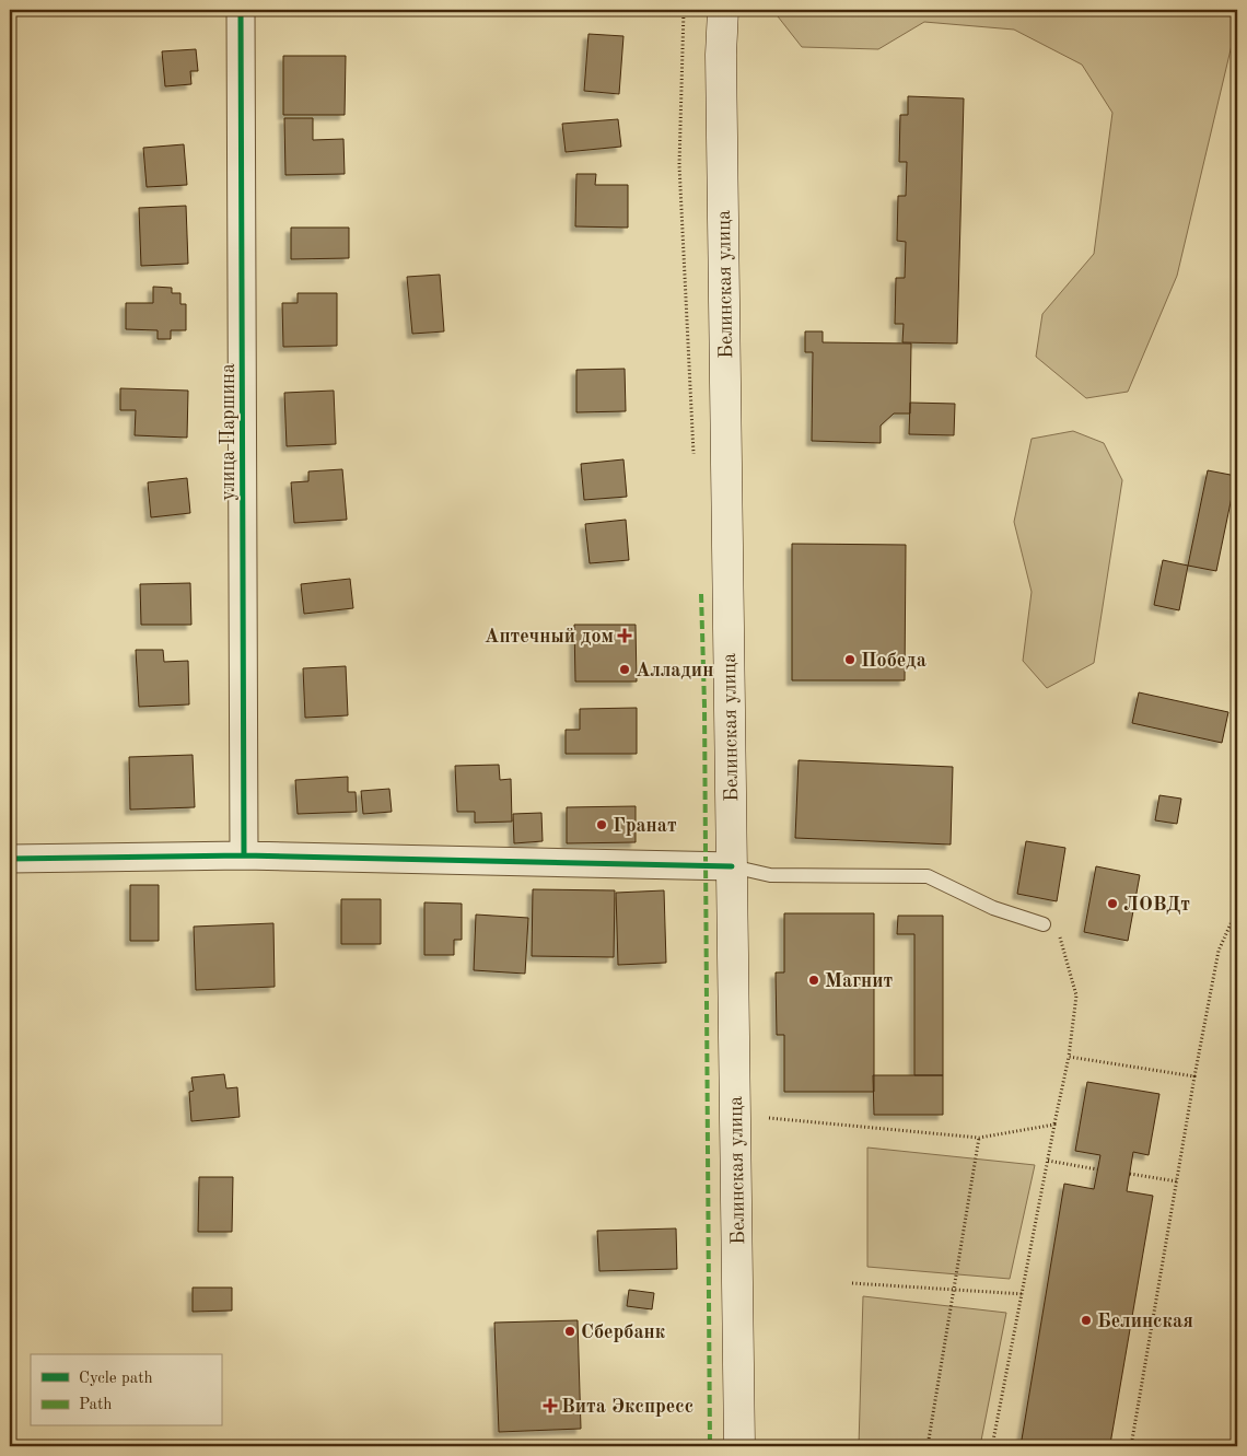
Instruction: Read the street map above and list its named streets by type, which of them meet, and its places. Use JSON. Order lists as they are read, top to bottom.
{
  "streets": {
    "main road": ["Белинская улица"],
    "street": ["улица Паршина"]
  },
  "places": {
    "health": ["Аптечный дом", "Вита Экспресс"],
    "other": [
      "Победа",
      "Алладин",
      "Гранат",
      "ЛОВДт",
      "Магнит",
      "Белинская",
      "Сбербанк"
    ]
  },
  "legend": ["Cycle path", "Path"]
}
